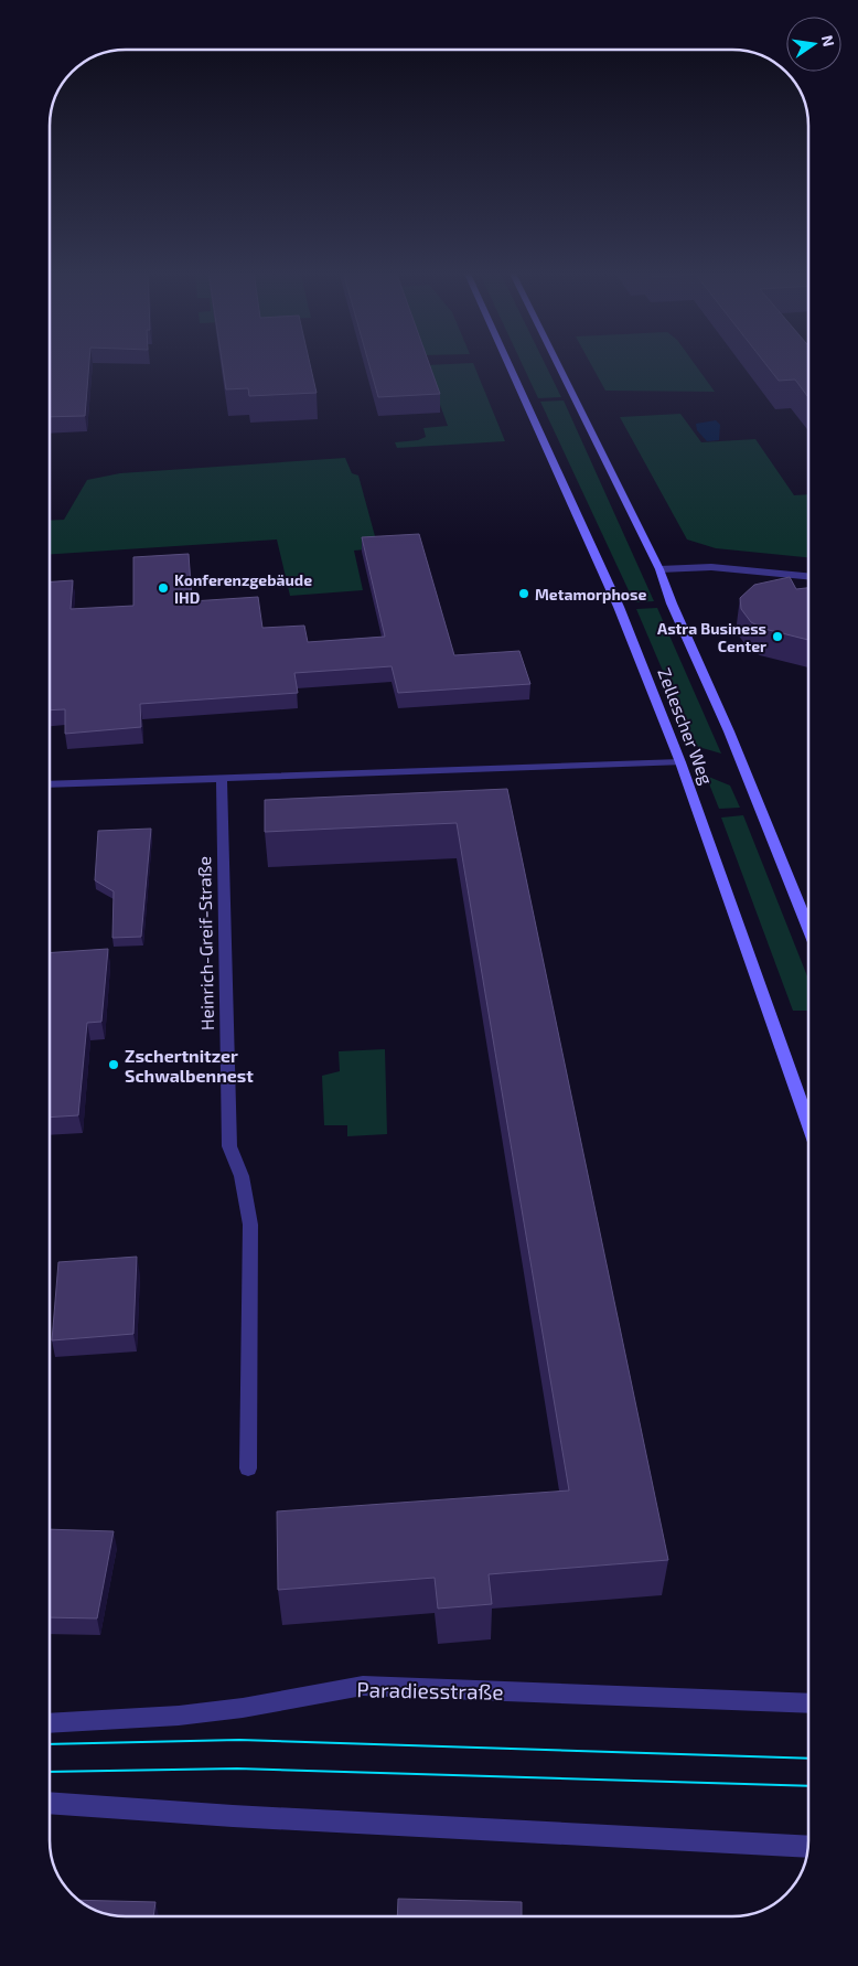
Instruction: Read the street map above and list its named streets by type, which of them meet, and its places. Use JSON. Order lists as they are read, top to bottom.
{
  "streets": {
    "main road": ["Zellescher Weg"],
    "street": ["Heinrich-Greif-Straße", "Paradiesstraße"]
  },
  "places": [
    "Konferenzgebäude IHD",
    "Metamorphose",
    "Astra Business Center",
    "Zschertnitzer Schwalbennest"
  ],
  "north": "right"
}
